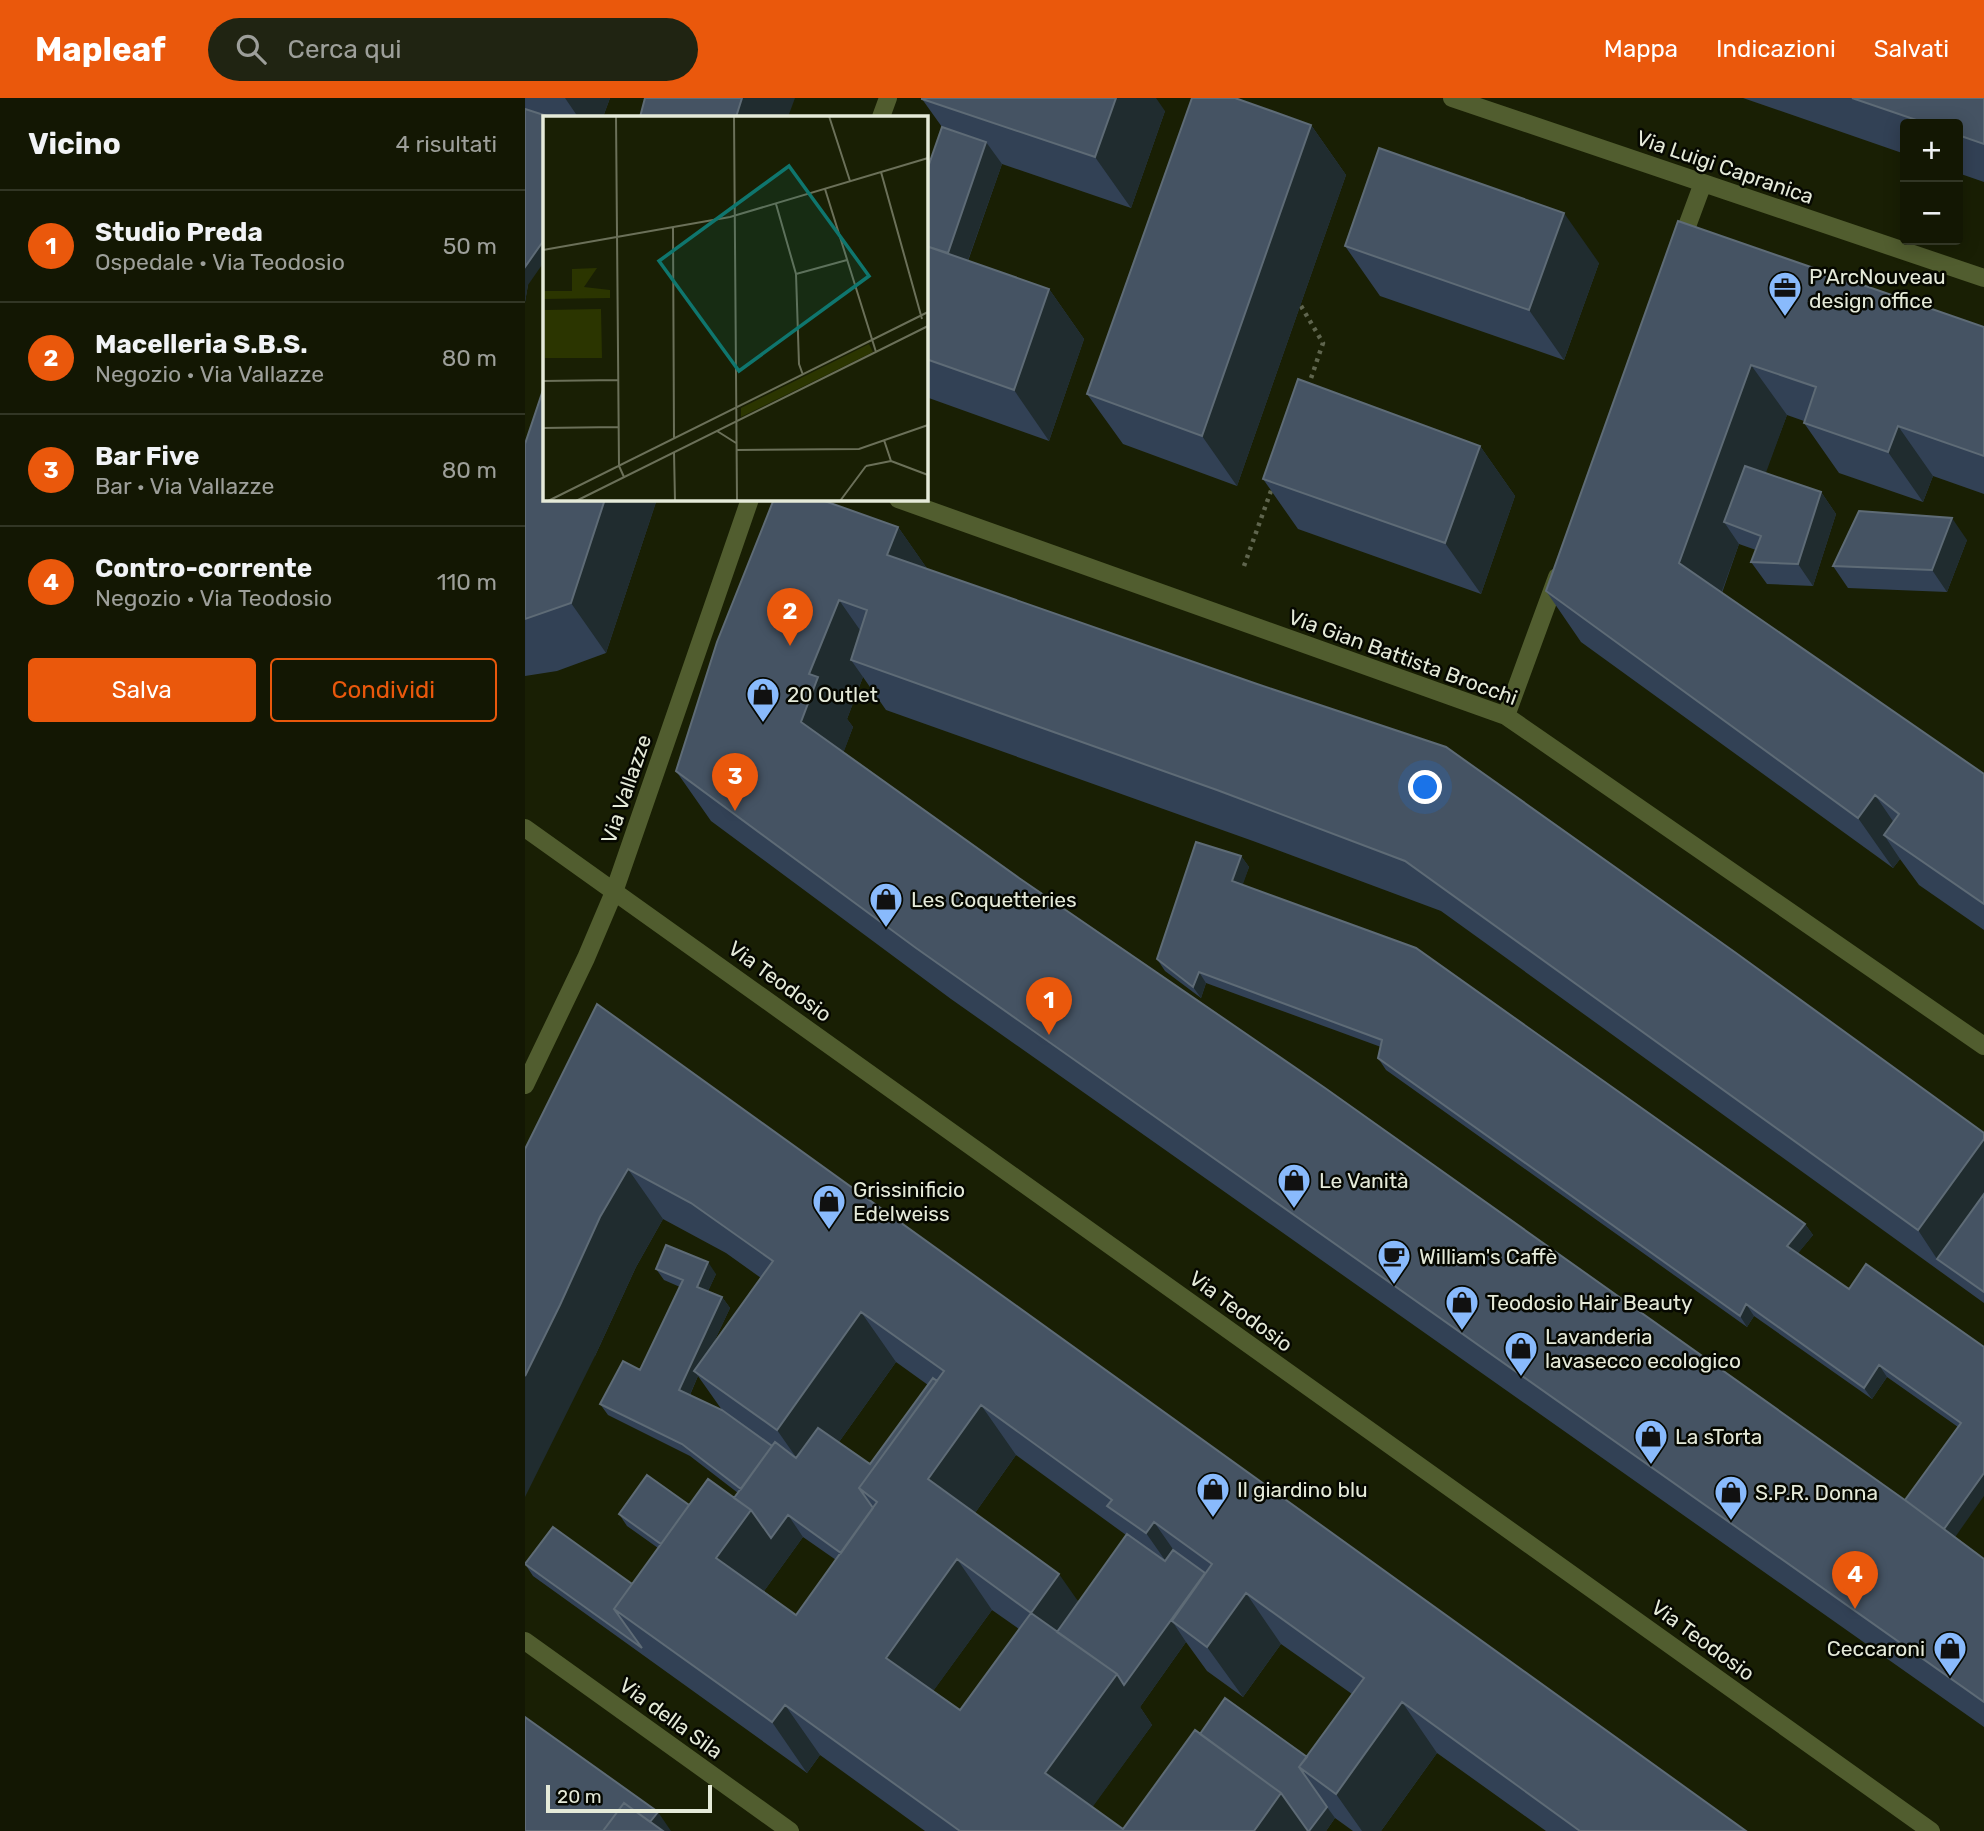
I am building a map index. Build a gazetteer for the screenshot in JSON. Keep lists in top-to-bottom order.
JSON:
{
  "streets": {
    "street": [
      "Via Luigi Capranica",
      "Via Gian Battista Brocchi",
      "Via Vallazze",
      "Via Teodosio",
      "Via della Sila"
    ]
  },
  "crossings": [
    ["Via Vallazze", "Via Teodosio"]
  ],
  "places": {
    "office": ["P'ArcNouveau design office"],
    "shop": [
      "20 Outlet",
      "Les Coquetteries",
      "Le Vanità",
      "Grissinificio Edelweiss",
      "Teodosio Hair Beauty",
      "Lavanderia lavasecco ecologico",
      "La sTorta",
      "Il giardino blu",
      "S.P.R. Donna",
      "Ceccaroni"
    ],
    "cafe": ["William's Caffè"]
  },
  "scale_bar": "20 m",
  "page": {
    "header": "Mapleaf",
    "search": "Cerca qui",
    "nav": ["Mappa", "Indicazioni", "Salvati"],
    "heading": ["Vicino", "4 risultati"],
    "map_buttons": ["+", "−"],
    "list": [
      {
        "mark": "1",
        "name": "Studio Preda",
        "note": "Ospedale · Via Teodosio",
        "value": "50 m"
      },
      {
        "mark": "2",
        "name": "Macelleria S.B.S.",
        "note": "Negozio · Via Vallazze",
        "value": "80 m"
      },
      {
        "mark": "3",
        "name": "Bar Five",
        "note": "Bar · Via Vallazze",
        "value": "80 m"
      },
      {
        "mark": "4",
        "name": "Contro-corrente",
        "note": "Negozio · Via Teodosio",
        "value": "110 m"
      }
    ],
    "pins": [
      "2",
      "3",
      "1",
      "4"
    ],
    "buttons": ["Salva", "Condividi"],
    "scale": "20 m"
  }
}
